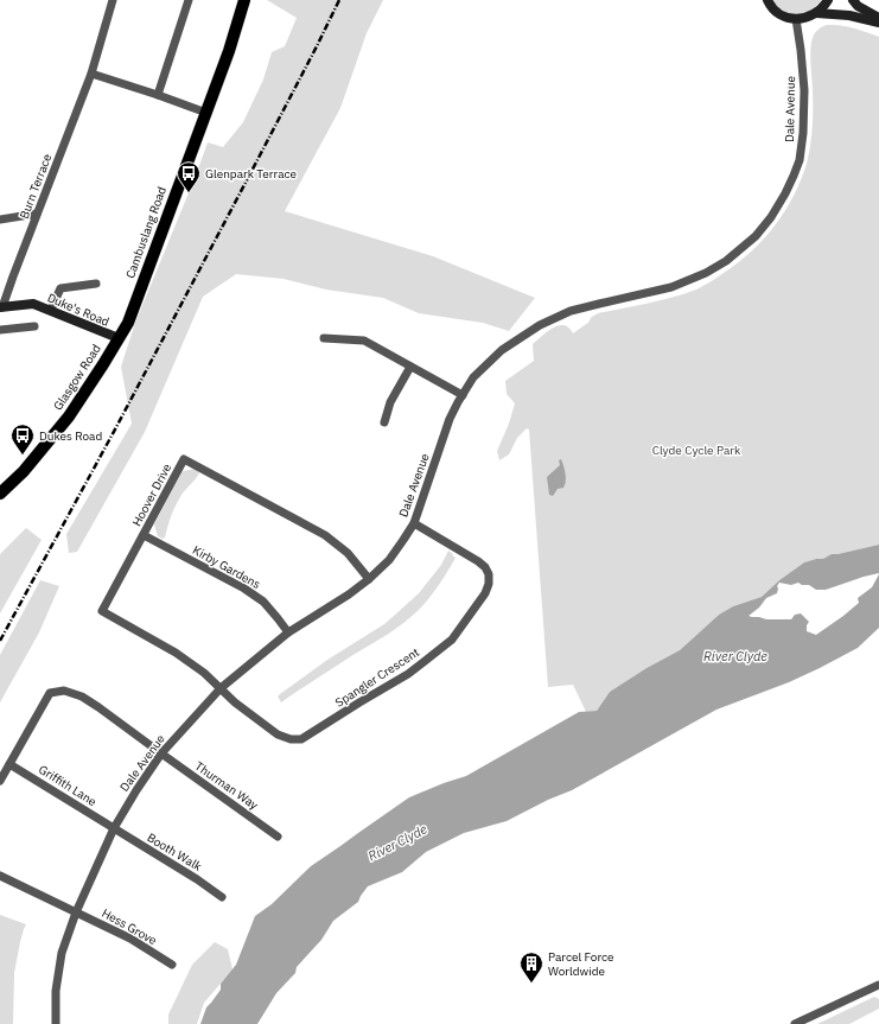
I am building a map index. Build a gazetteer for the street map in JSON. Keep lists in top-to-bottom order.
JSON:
{
  "streets": {
    "main road": ["Cambuslang Road", "Glasgow Road"],
    "street": [
      "Dale Avenue",
      "Burn Terrace",
      "Duke's Road",
      "Hoover Drive",
      "Kirby Gardens",
      "Spangler Crescent",
      "Griffith Lane",
      "Thurman Way",
      "Booth Walk",
      "Hess Grove"
    ]
  },
  "crossings": [
    ["Dale Avenue", "Hoover Drive"],
    ["Dale Avenue", "Kirby Gardens"],
    ["Dale Avenue", "Spangler Crescent"],
    ["Dale Avenue", "Griffith Lane"],
    ["Dale Avenue", "Thurman Way"],
    ["Dale Avenue", "Booth Walk"],
    ["Dale Avenue", "Hess Grove"],
    ["Burn Terrace", "Duke's Road"],
    ["Cambuslang Road", "Duke's Road"],
    ["Cambuslang Road", "Glasgow Road"],
    ["Duke's Road", "Glasgow Road"],
    ["Hoover Drive", "Kirby Gardens"],
    ["Hoover Drive", "Spangler Crescent"],
    ["Griffith Lane", "Thurman Way"],
    ["Griffith Lane", "Booth Walk"]
  ],
  "water": ["River Clyde"],
  "parks": ["Clyde Cycle Park"],
  "places": {
    "bus stop": ["Glenpark Terrace", "Dukes Road"],
    "building": ["Parcel Force Worldwide"]
  }
}
